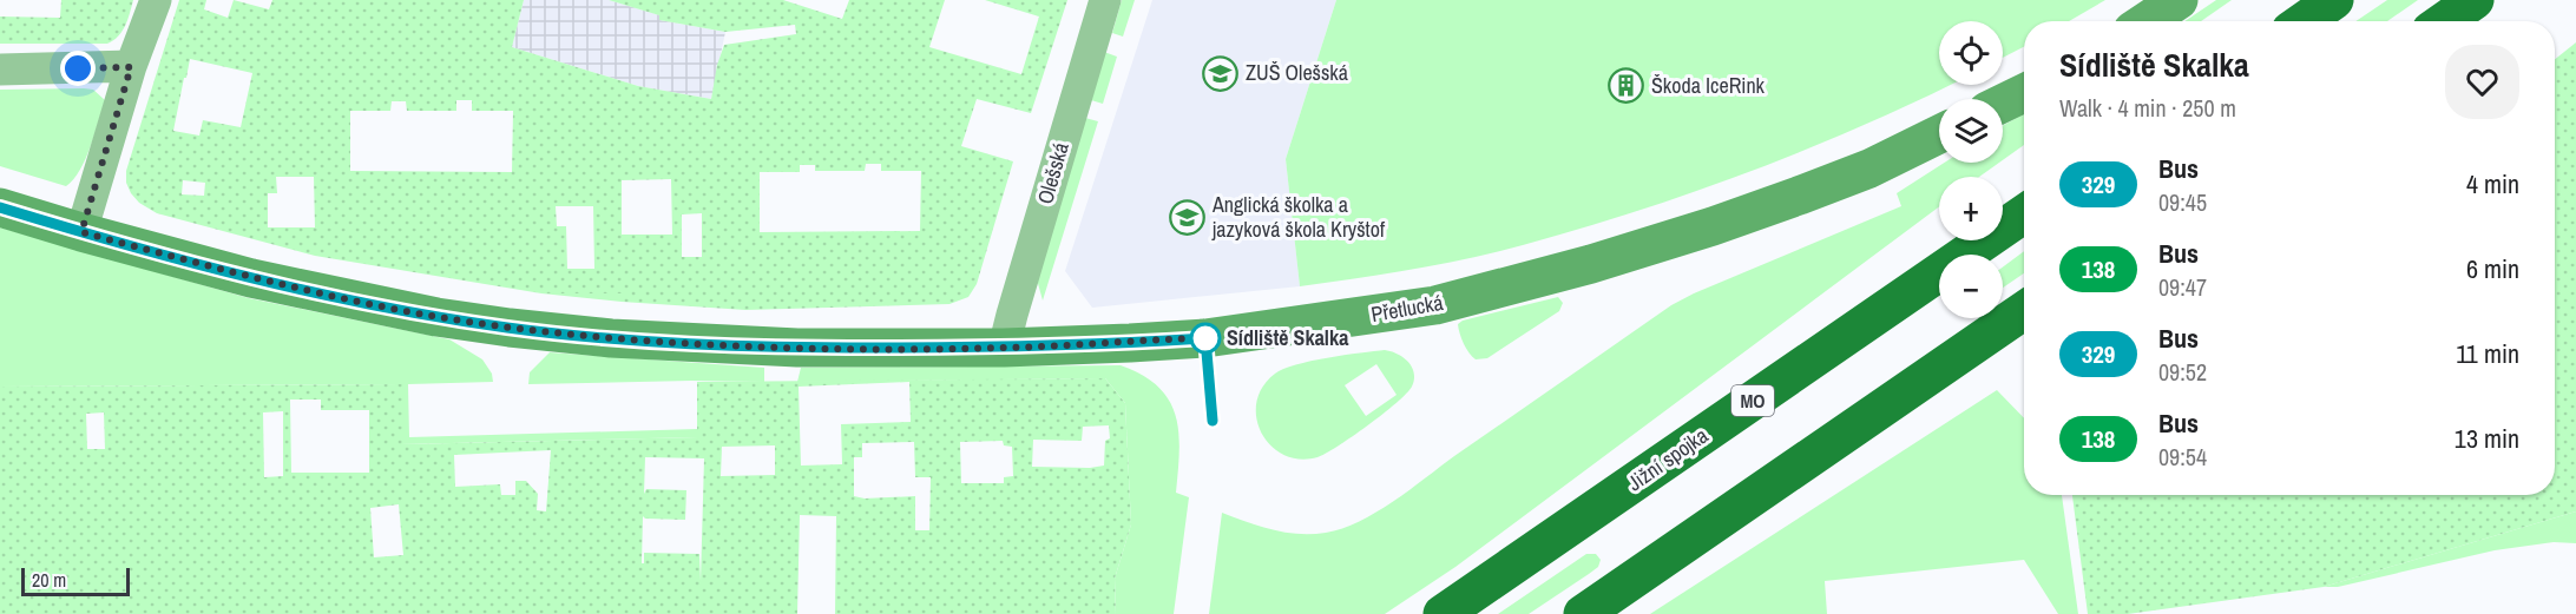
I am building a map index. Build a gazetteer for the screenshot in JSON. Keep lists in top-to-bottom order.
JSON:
{
  "streets": {
    "highway": ["MO", "Jižní spojka"],
    "street": ["Olešská", "Přetlucká"]
  },
  "crossings": [
    ["Olešská", "Přetlucká"]
  ],
  "places": {
    "school or university": ["ZUŠ Olešská", "Anglická školka a jazyková škola Kryštof"],
    "building": ["Škoda IceRink"],
    "other": ["Sídliště Skalka"]
  },
  "lines": ["bus line 329"],
  "scale_bar": "20 m",
  "page": {
    "map_buttons": ["+", "−"],
    "heading": ["Sídliště Skalka", "Walk · 4 min · 250 m"],
    "list": [
      {
        "mark": "329",
        "name": "Bus",
        "note": "09:45",
        "value": "4 min"
      },
      {
        "mark": "138",
        "name": "Bus",
        "note": "09:47",
        "value": "6 min"
      },
      {
        "mark": "329",
        "name": "Bus",
        "note": "09:52",
        "value": "11 min"
      },
      {
        "mark": "138",
        "name": "Bus",
        "note": "09:54",
        "value": "13 min"
      }
    ],
    "scale": "20 m"
  }
}
